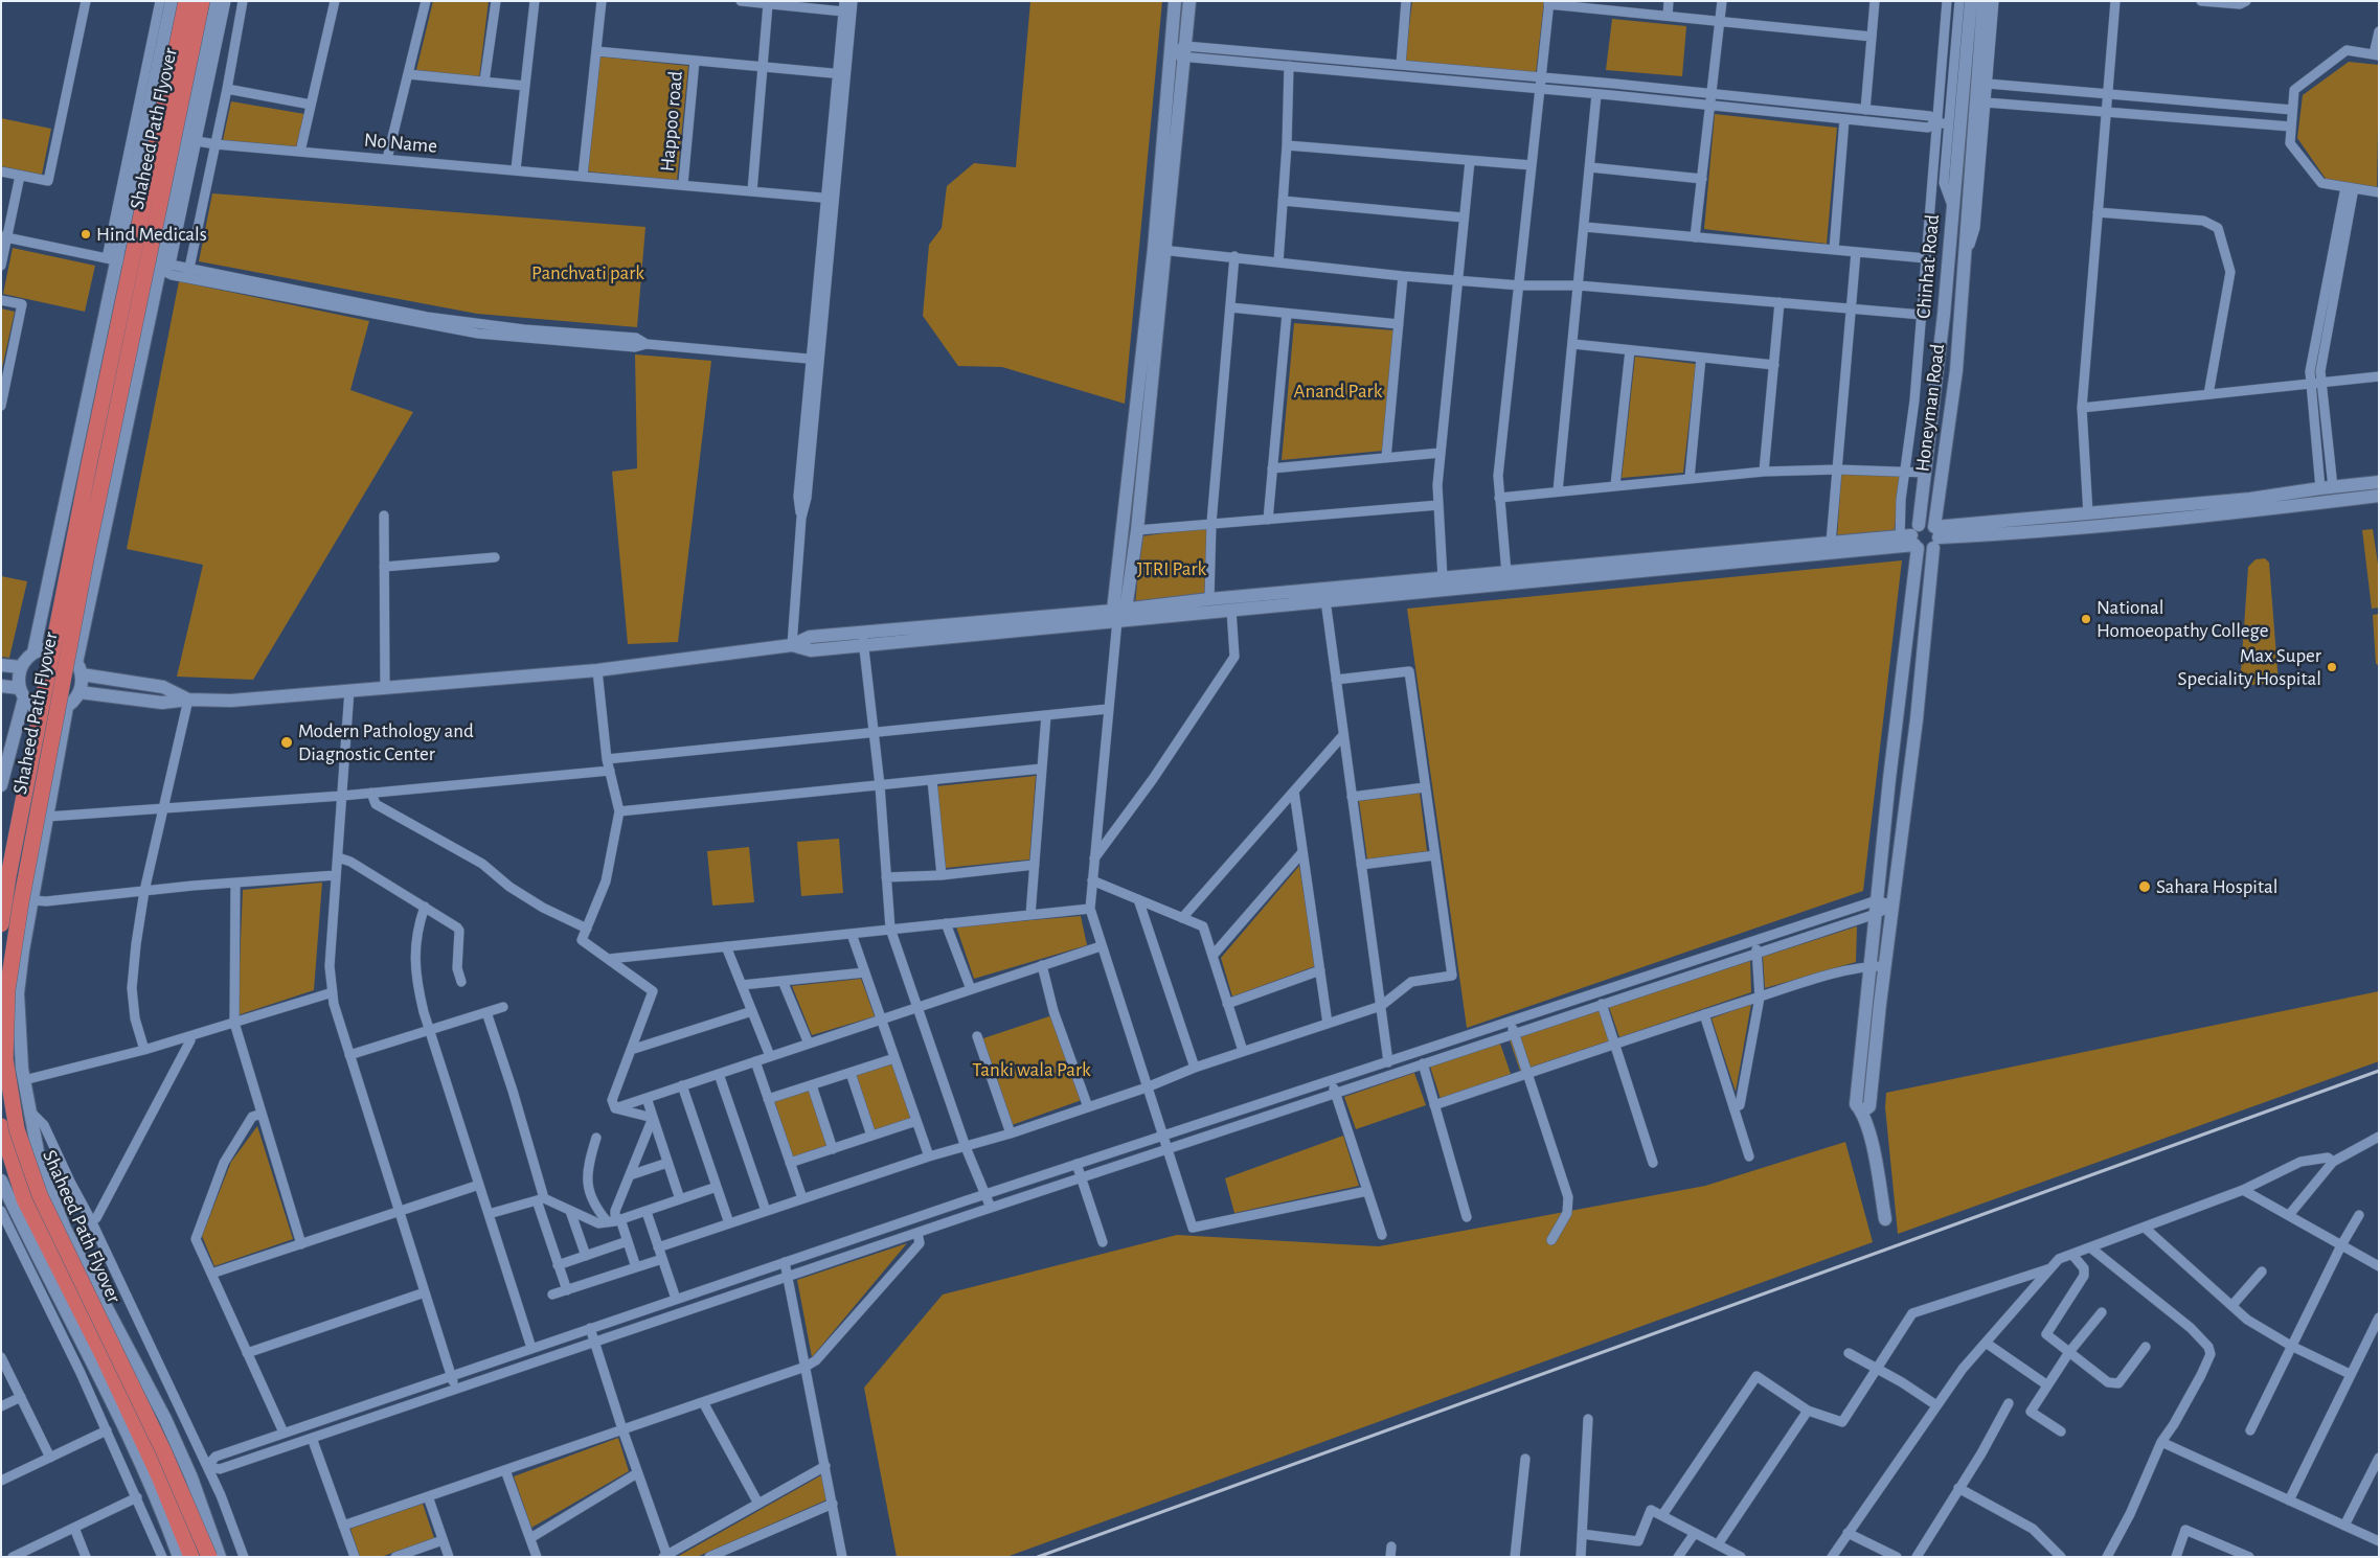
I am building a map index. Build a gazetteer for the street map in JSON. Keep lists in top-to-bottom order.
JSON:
{
  "streets": {
    "highway": ["Shaheed Path Flyover"],
    "street": [
      "Happoo road",
      "No Name",
      "Chinhat Road",
      "Honeyman Road"
    ]
  },
  "crossings": [
    ["Happoo road", "No Name"],
    ["Chinhat Road", "Honeyman Road"]
  ],
  "parks": [
    "Panchvati park",
    "Anand Park",
    "JTRI Park",
    "Tanki wala Park"
  ],
  "places": [
    "Hind Medicals",
    "National Homoeopathy College",
    "Max Super Speciality Hospital",
    "Modern Pathology and Diagnostic Center",
    "Sahara Hospital"
  ]
}
